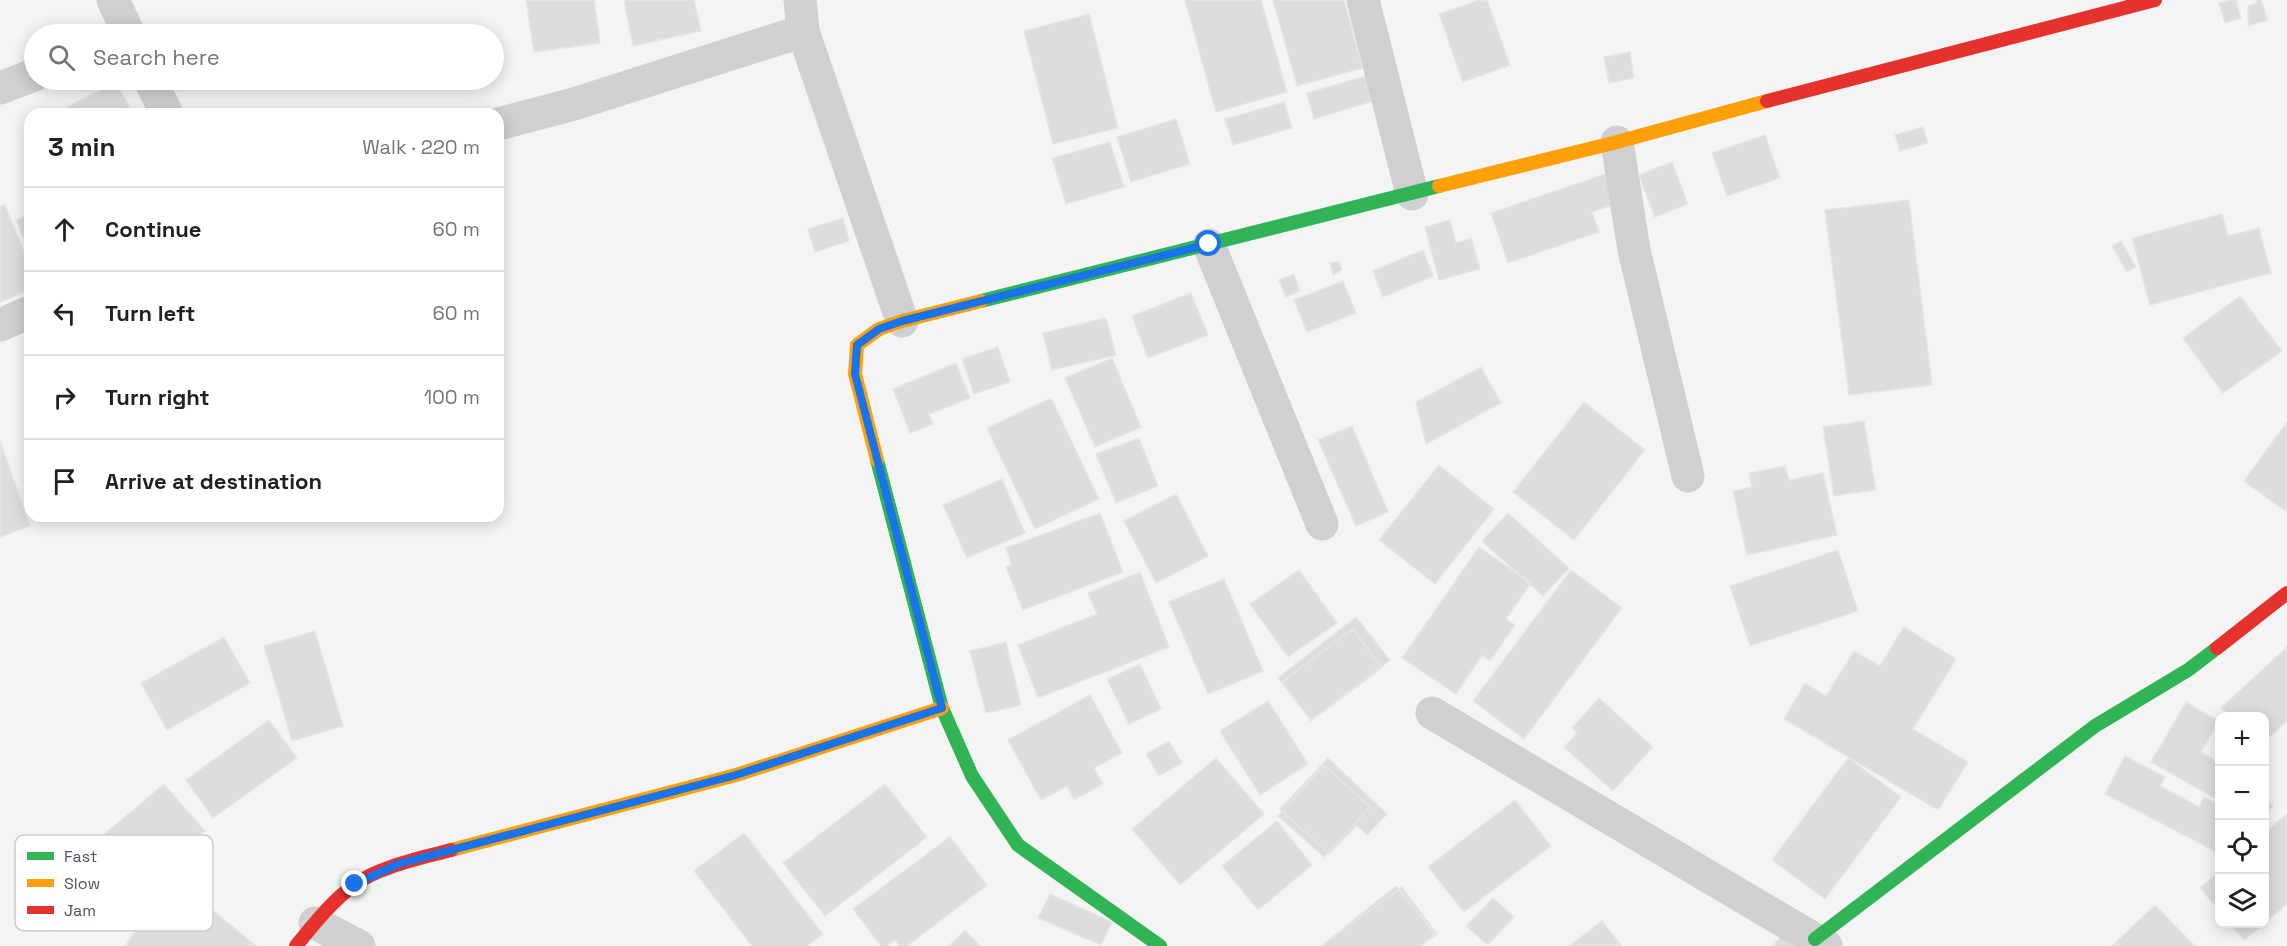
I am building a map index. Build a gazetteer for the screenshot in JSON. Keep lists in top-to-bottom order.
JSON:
{
  "legend": ["Fast", "Slow", "Jam"],
  "page": {
    "search": "Search here",
    "heading": ["3 min", "Walk · 220 m"],
    "list": [
      ["Continue", "60 m"],
      ["Turn left", "60 m"],
      ["Turn right", "100 m"],
      "Arrive at destination"
    ],
    "map_buttons": ["+", "−"]
  }
}
